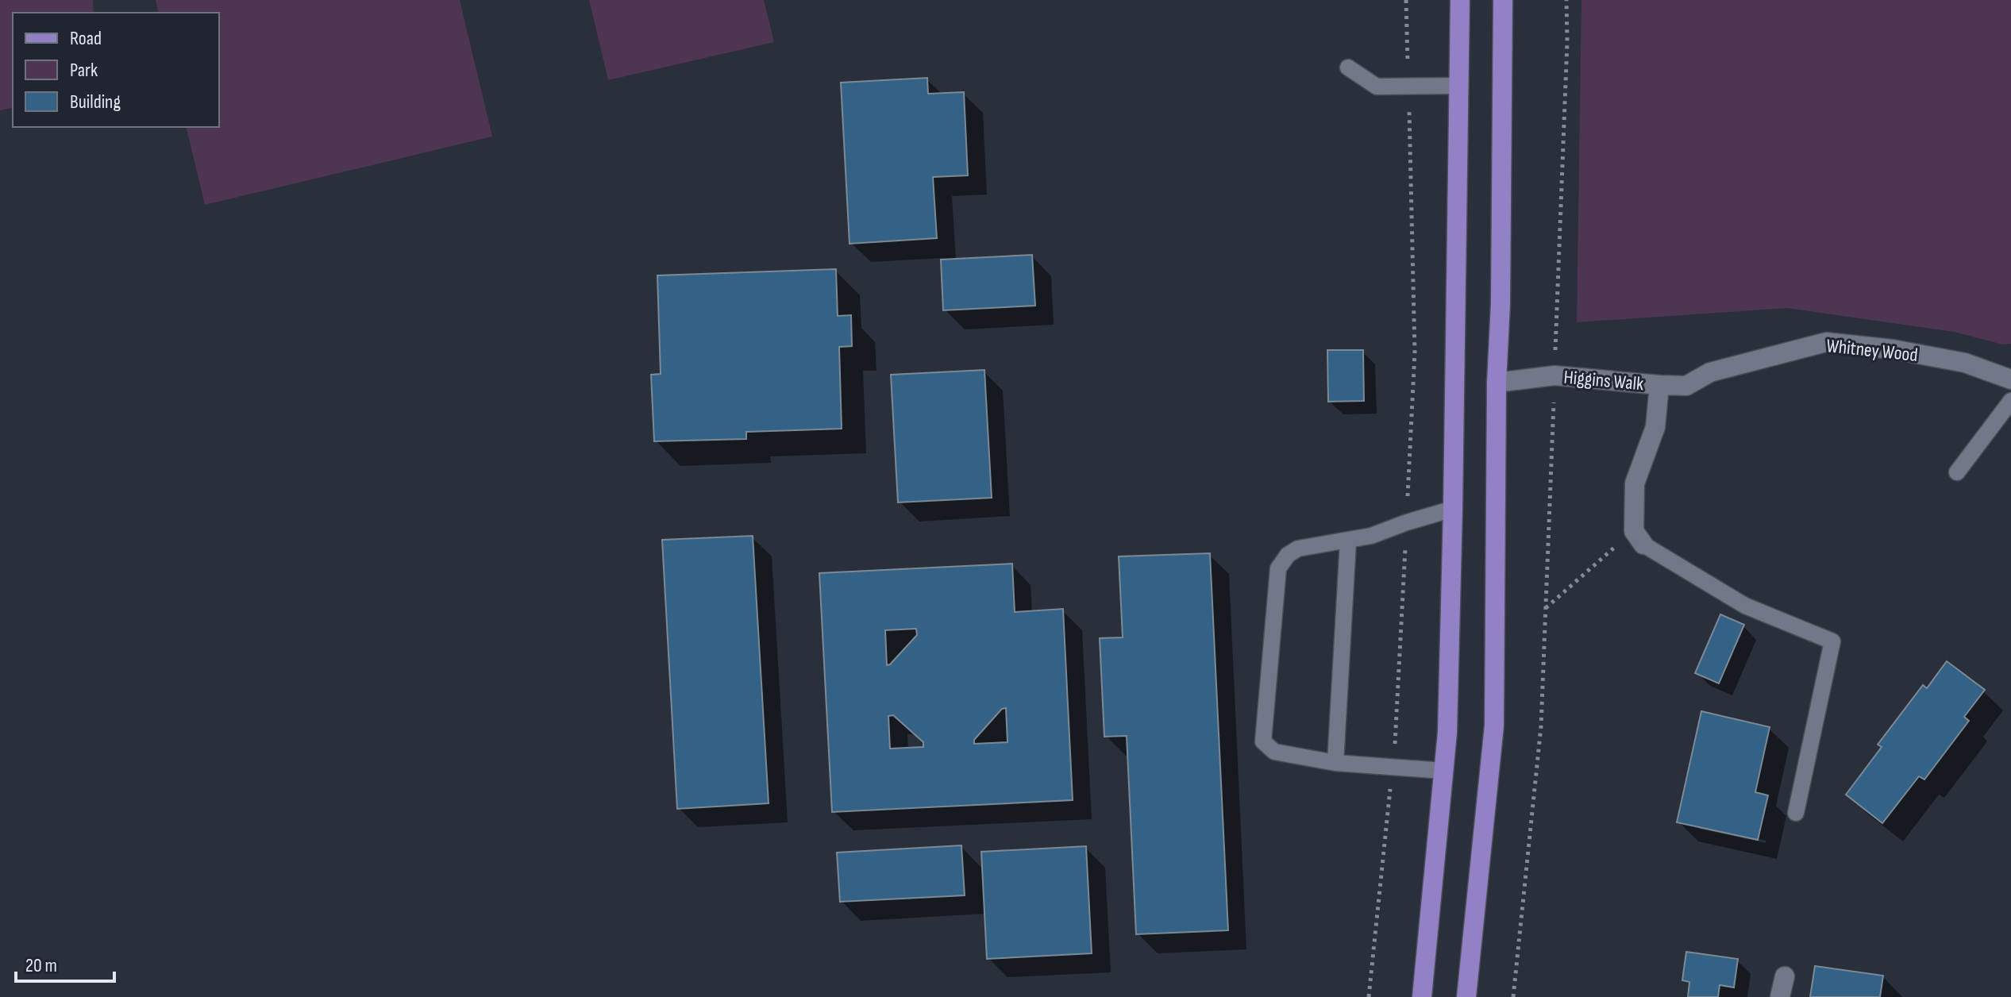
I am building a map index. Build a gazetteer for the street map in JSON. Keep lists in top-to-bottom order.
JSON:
{
  "streets": {
    "street": ["Whitney Wood", "Higgins Walk"]
  },
  "crossings": [
    ["Whitney Wood", "Higgins Walk"]
  ],
  "legend": ["Road", "Park", "Building"],
  "scale_bar": "20 m"
}
